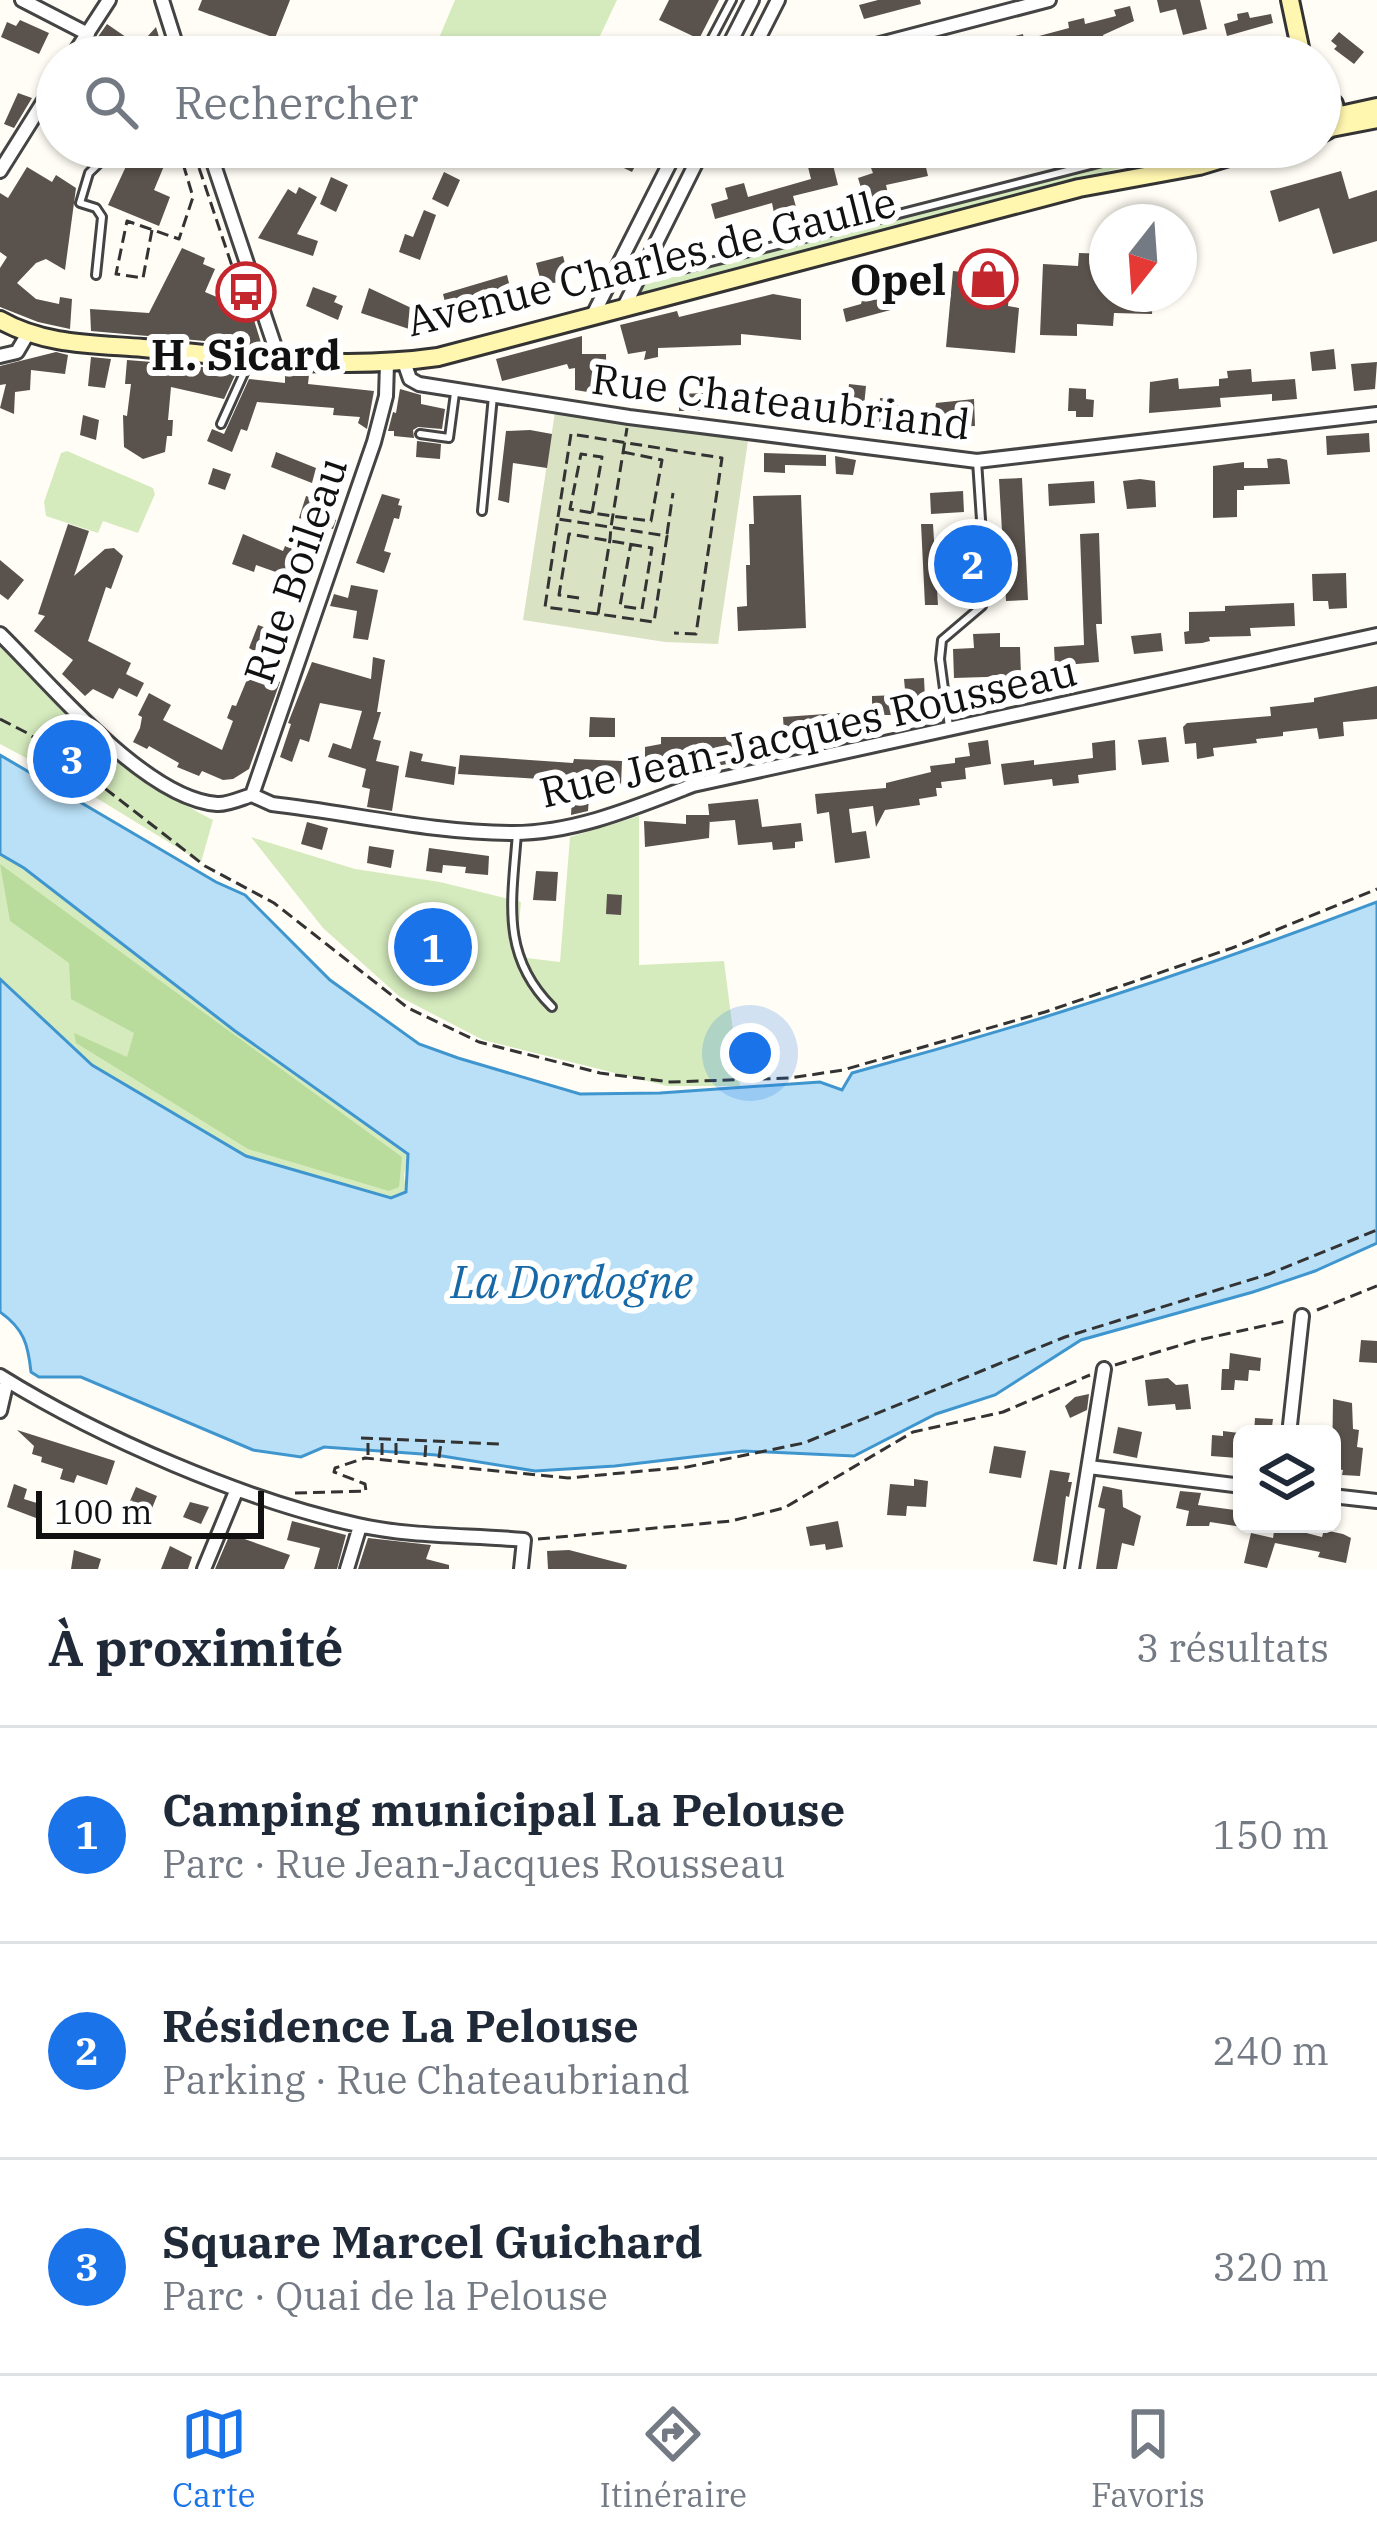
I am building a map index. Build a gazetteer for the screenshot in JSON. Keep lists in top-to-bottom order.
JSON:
{
  "streets": {
    "main road": ["Avenue Charles de Gaulle"],
    "street": ["Rue Chateaubriand", "Rue Boileau", "Rue Jean-Jacques Rousseau"]
  },
  "crossings": [
    ["Avenue Charles de Gaulle", "Rue Chateaubriand"],
    ["Avenue Charles de Gaulle", "Rue Boileau"],
    ["Rue Chateaubriand", "Rue Boileau"],
    ["Rue Boileau", "Rue Jean-Jacques Rousseau"]
  ],
  "water": ["La Dordogne"],
  "places": {
    "shop": ["Opel"],
    "bus stop": ["H. Sicard"]
  },
  "scale_bar": "100 m",
  "north": "bottom",
  "page": {
    "search": "Rechercher",
    "pins": ["2", "3", "1"],
    "scale": "100 m",
    "heading": ["À proximité", "3 résultats"],
    "list": [
      {
        "mark": "1",
        "name": "Camping municipal La Pelouse",
        "note": "Parc · Rue Jean-Jacques Rousseau",
        "value": "150 m"
      },
      {
        "mark": "2",
        "name": "Résidence La Pelouse",
        "note": "Parking · Rue Chateaubriand",
        "value": "240 m"
      },
      {
        "mark": "3",
        "name": "Square Marcel Guichard",
        "note": "Parc · Quai de la Pelouse",
        "value": "320 m"
      }
    ],
    "nav": ["Carte", "Itinéraire", "Favoris"]
  }
}
